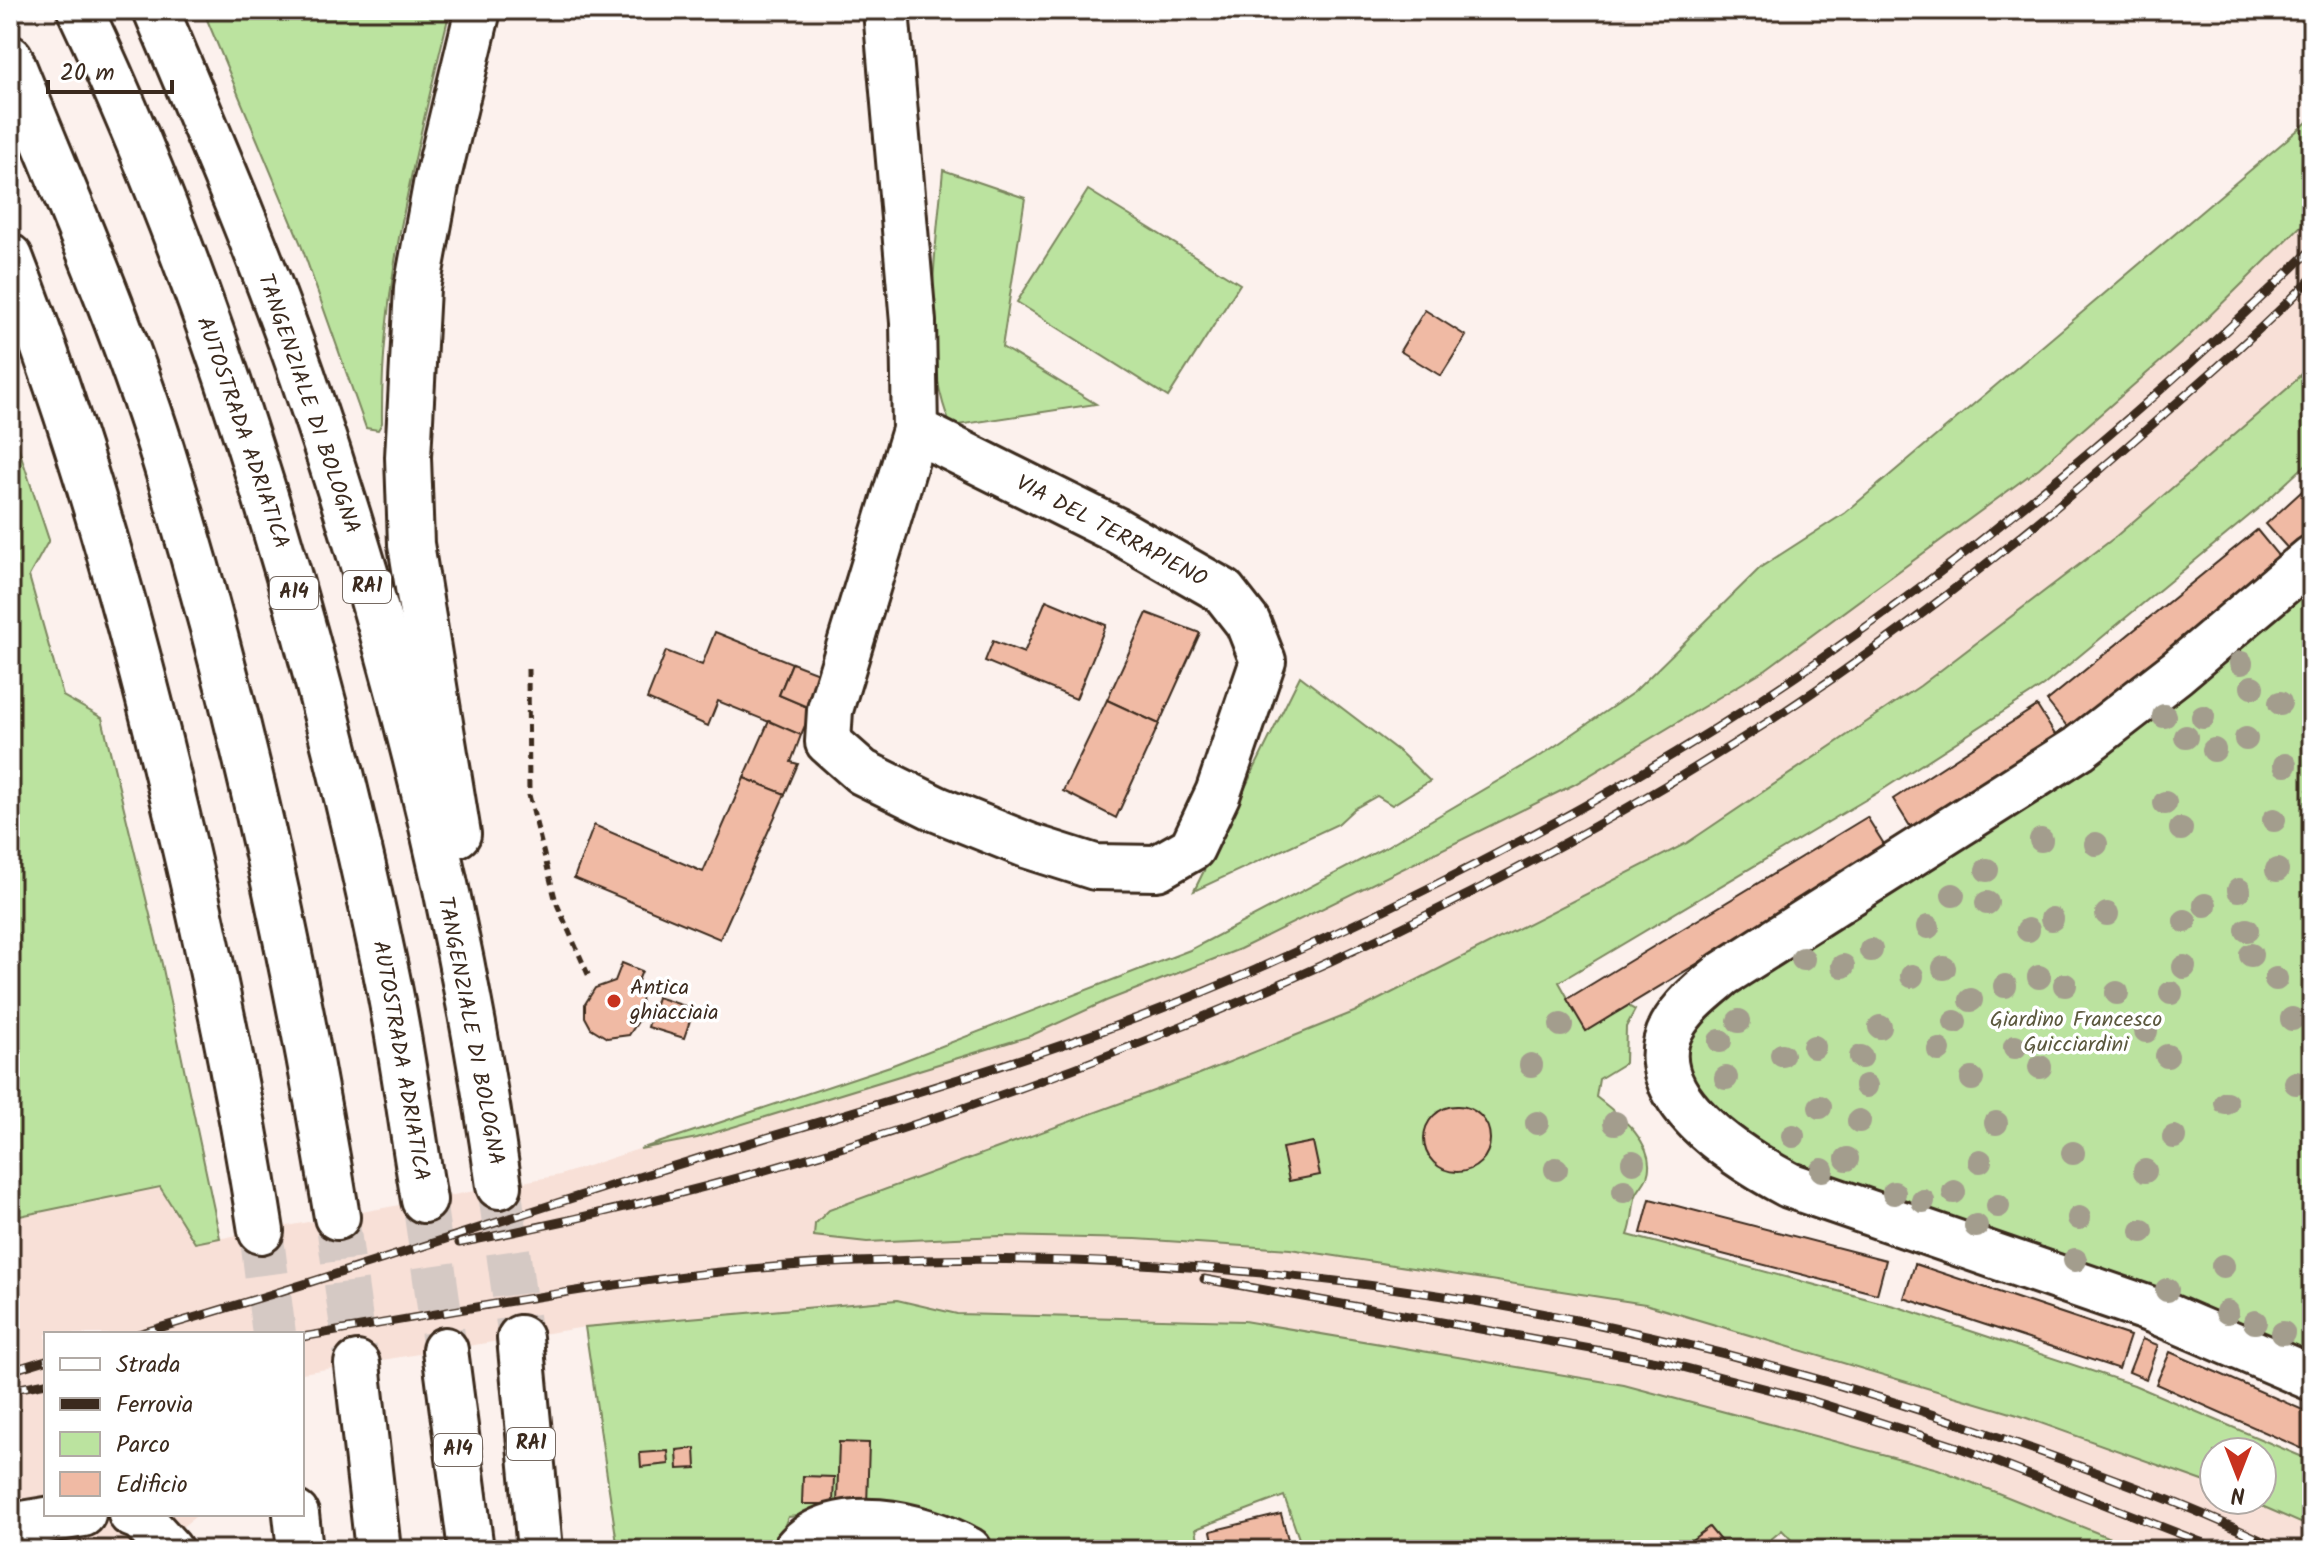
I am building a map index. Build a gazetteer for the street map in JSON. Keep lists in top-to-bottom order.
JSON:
{
  "streets": {
    "main road": [
      "TANGENZIALE DI BOLOGNA",
      "AUTOSTRADA ADRIATICA",
      "VIA DEL TERRAPIENO",
      "RA1",
      "A14"
    ]
  },
  "parks": ["Giardino Francesco Guicciardini"],
  "places": ["Antica ghiacciaia"],
  "legend": [
    "Strada",
    "Ferrovia",
    "Parco",
    "Edificio"
  ],
  "scale_bar": "20 m",
  "north": "bottom"
}
